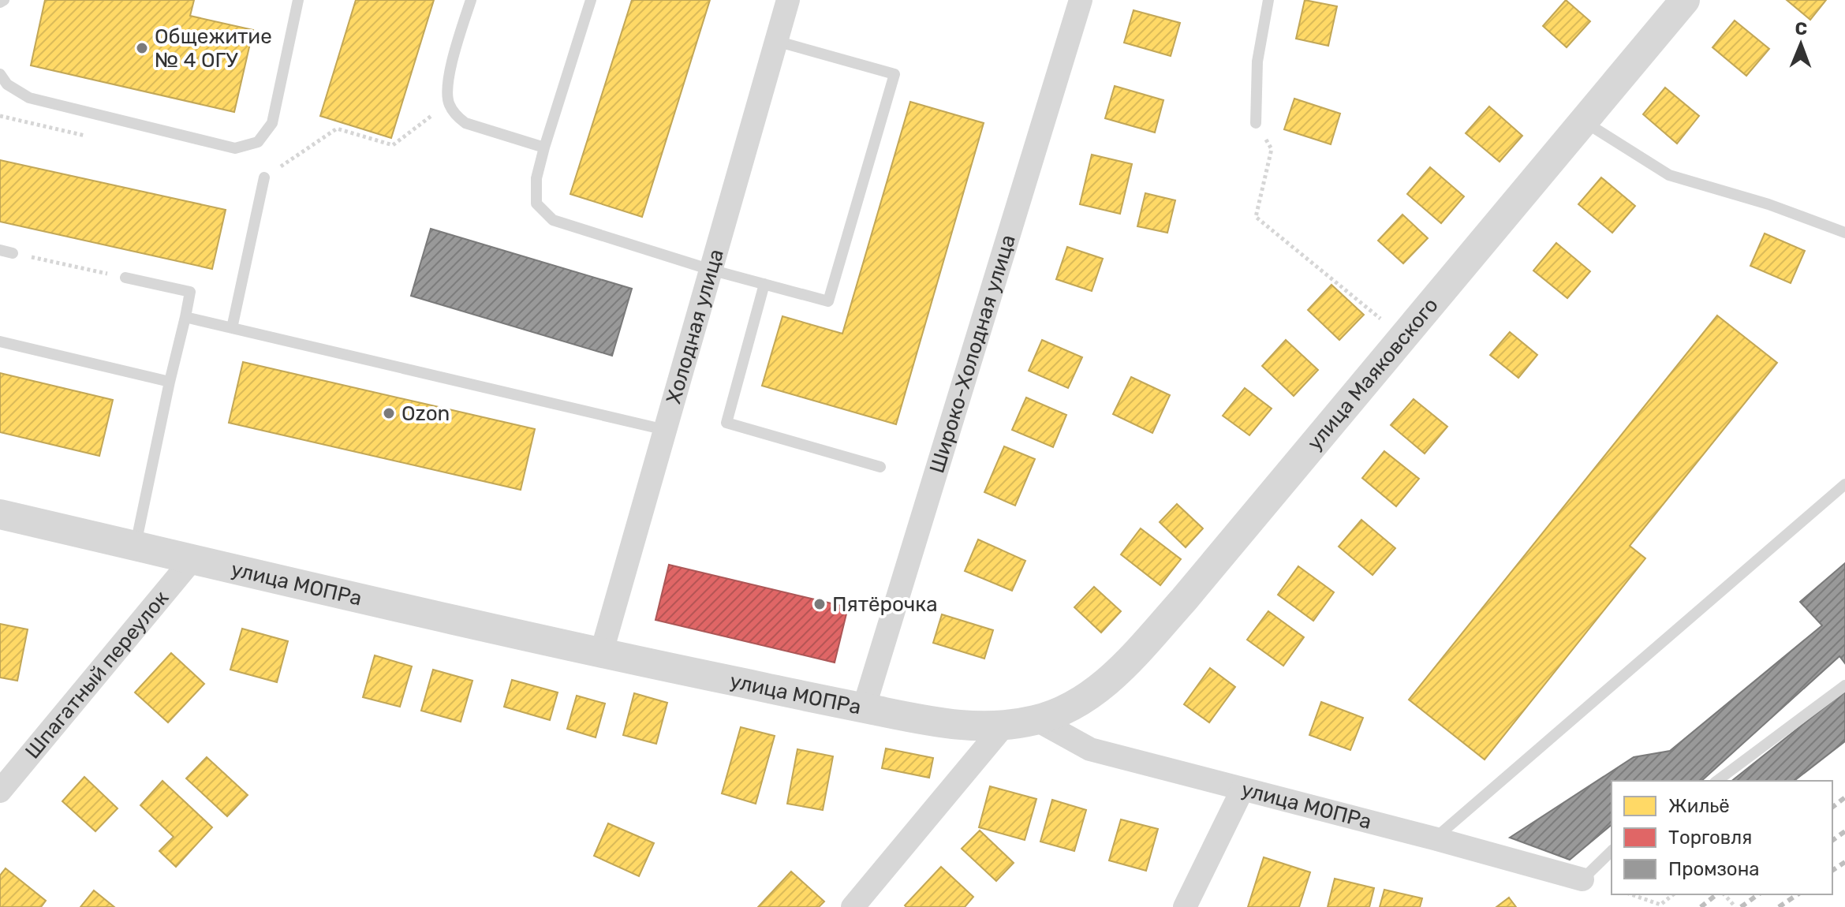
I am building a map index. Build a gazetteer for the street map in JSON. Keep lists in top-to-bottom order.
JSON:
{
  "streets": {
    "street": [
      "Холодная улица",
      "Широко-Холодная улица",
      "улица Маяковского",
      "улица МОПРа",
      "Шпагатный переулок"
    ]
  },
  "crossings": [
    ["Холодная улица", "улица МОПРа"],
    ["Широко-Холодная улица", "улица МОПРа"],
    ["улица Маяковского", "улица МОПРа"],
    ["улица МОПРа", "Шпагатный переулок"]
  ],
  "places": ["Общежитие № 4 ОГУ", "Ozon", "Пятёрочка"],
  "legend": ["Жильё", "Торговля", "Промзона"],
  "north": "top"
}
